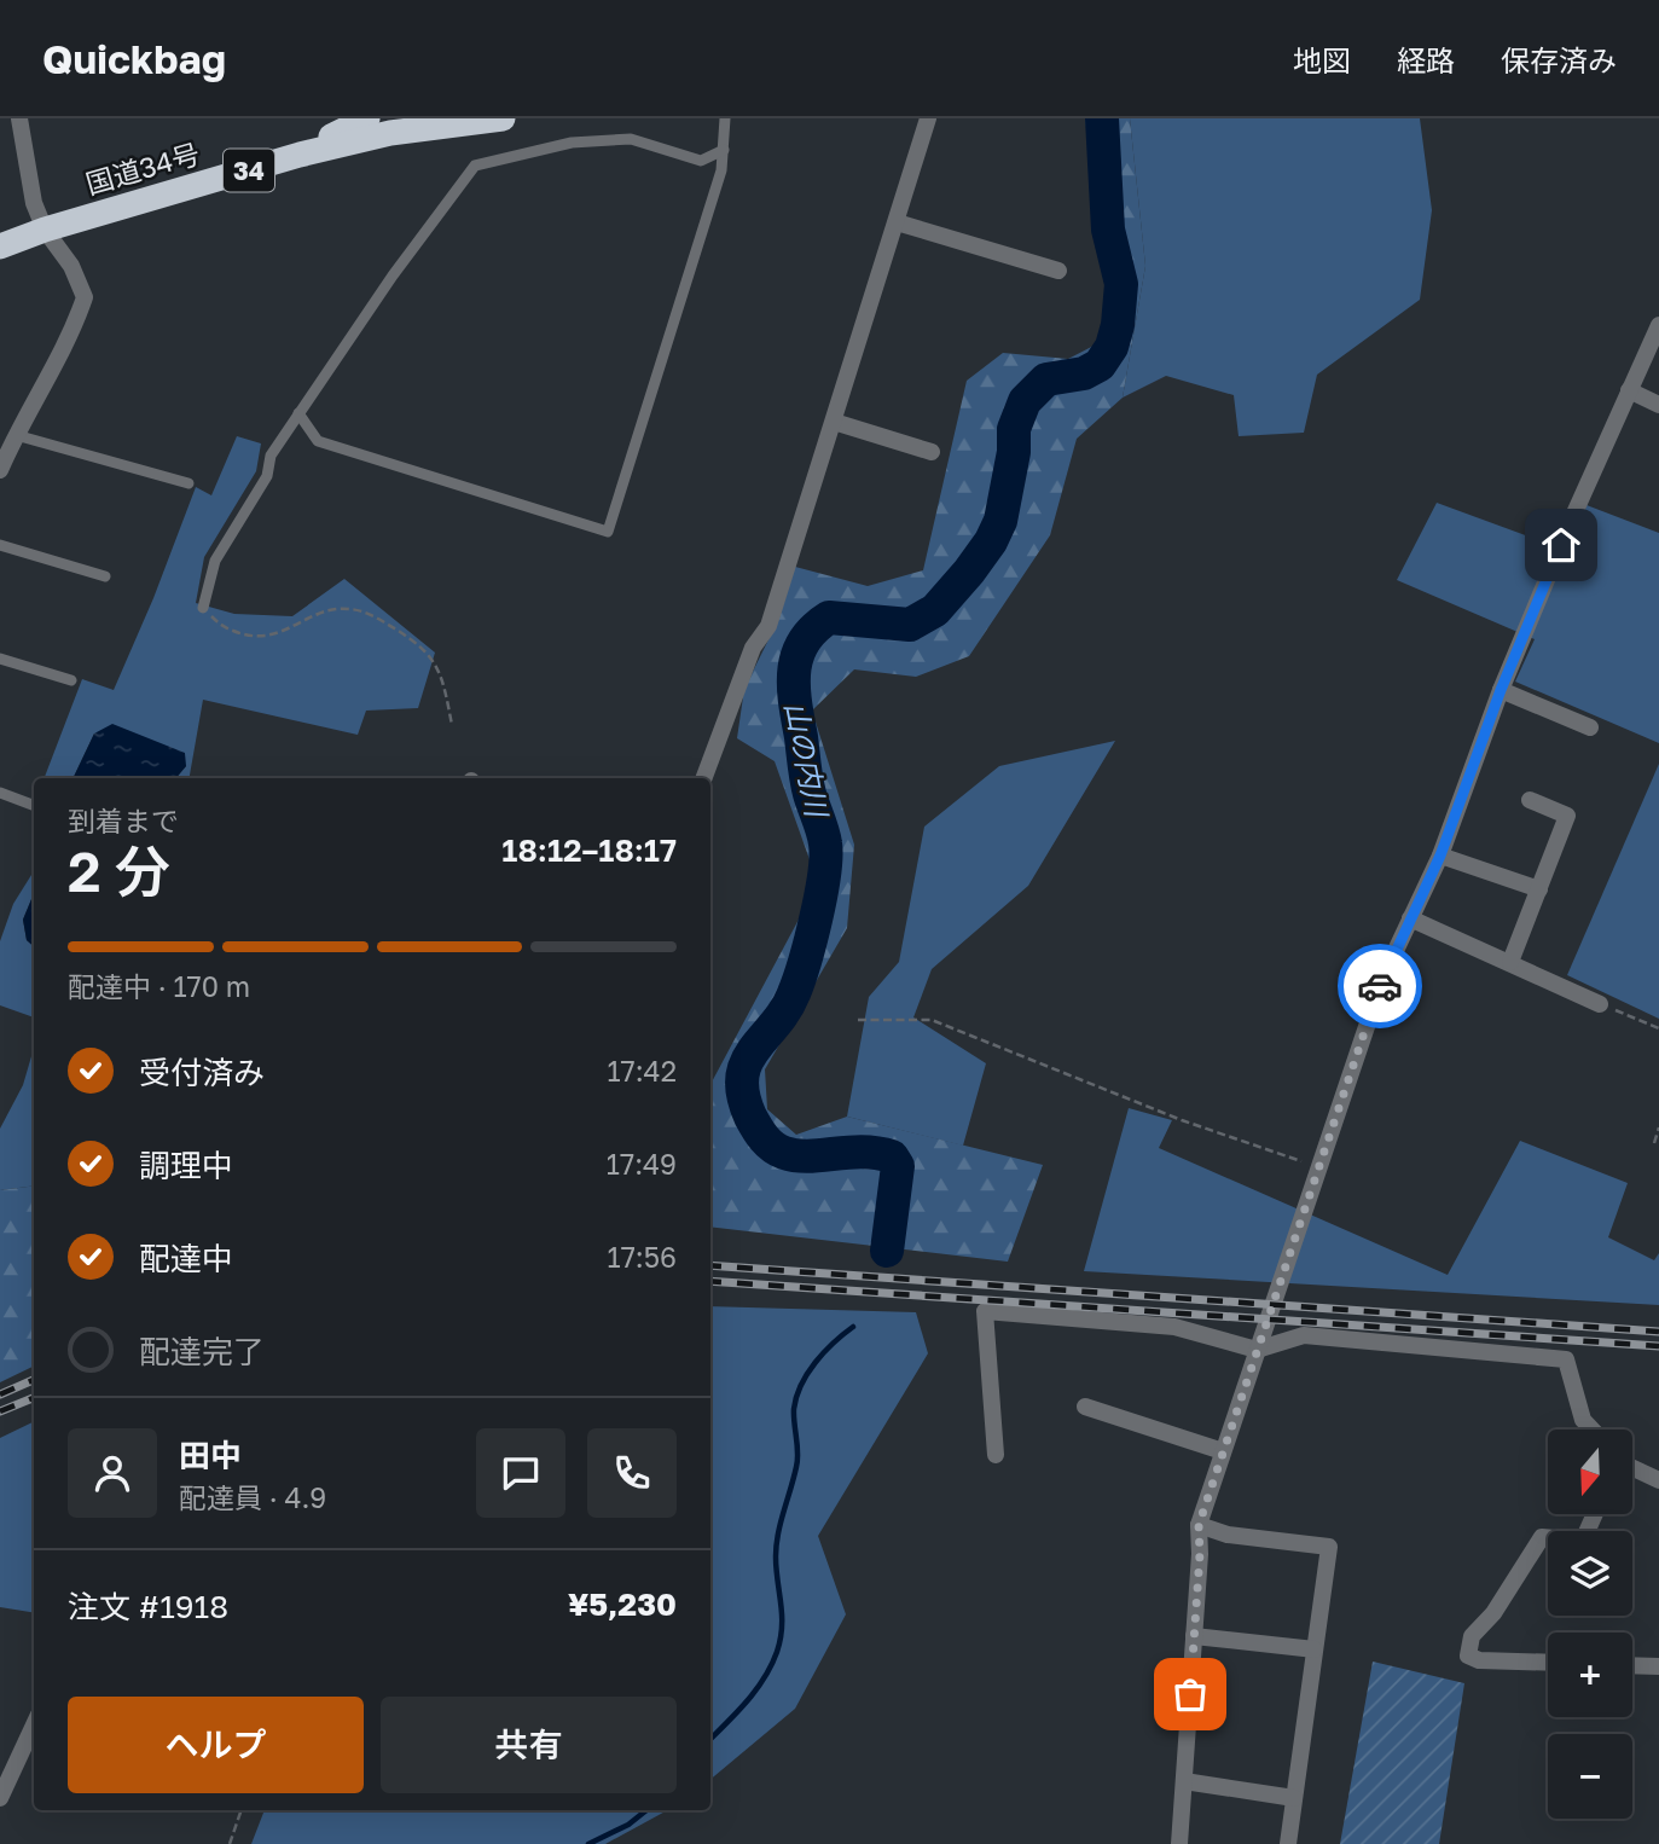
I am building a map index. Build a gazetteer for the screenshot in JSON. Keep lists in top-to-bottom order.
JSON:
{
  "streets": {
    "highway": ["国道34号", "34"]
  },
  "water": ["山の内川"],
  "north": "bottom",
  "page": {
    "header": "Quickbag",
    "nav": ["地図", "経路", "保存済み"],
    "heading": ["2 分", "到着まで", "18:12–18:17"],
    "panel": [
      "田中",
      "配達員 · 4.9",
      "注文 #1918",
      "¥5,230"
    ],
    "bar": "配達中 · 170 m",
    "list": [
      ["受付済み", "17:42"],
      ["調理中", "17:49"],
      ["配達中", "17:56"],
      "配達完了"
    ],
    "map_buttons": ["+", "−"],
    "buttons": ["ヘルプ", "共有"]
  }
}
